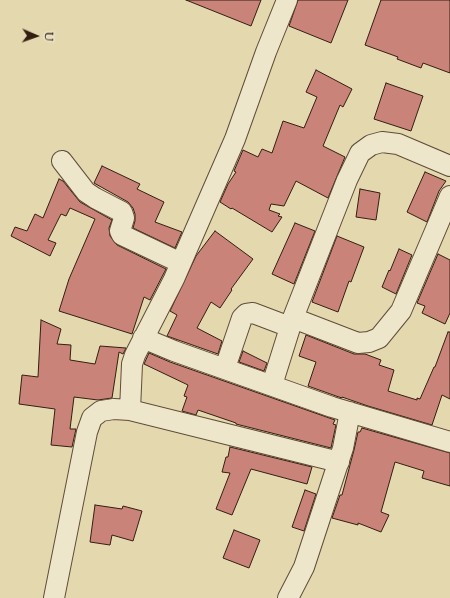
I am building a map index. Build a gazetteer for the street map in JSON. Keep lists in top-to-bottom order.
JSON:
{
  "north": "right"
}
